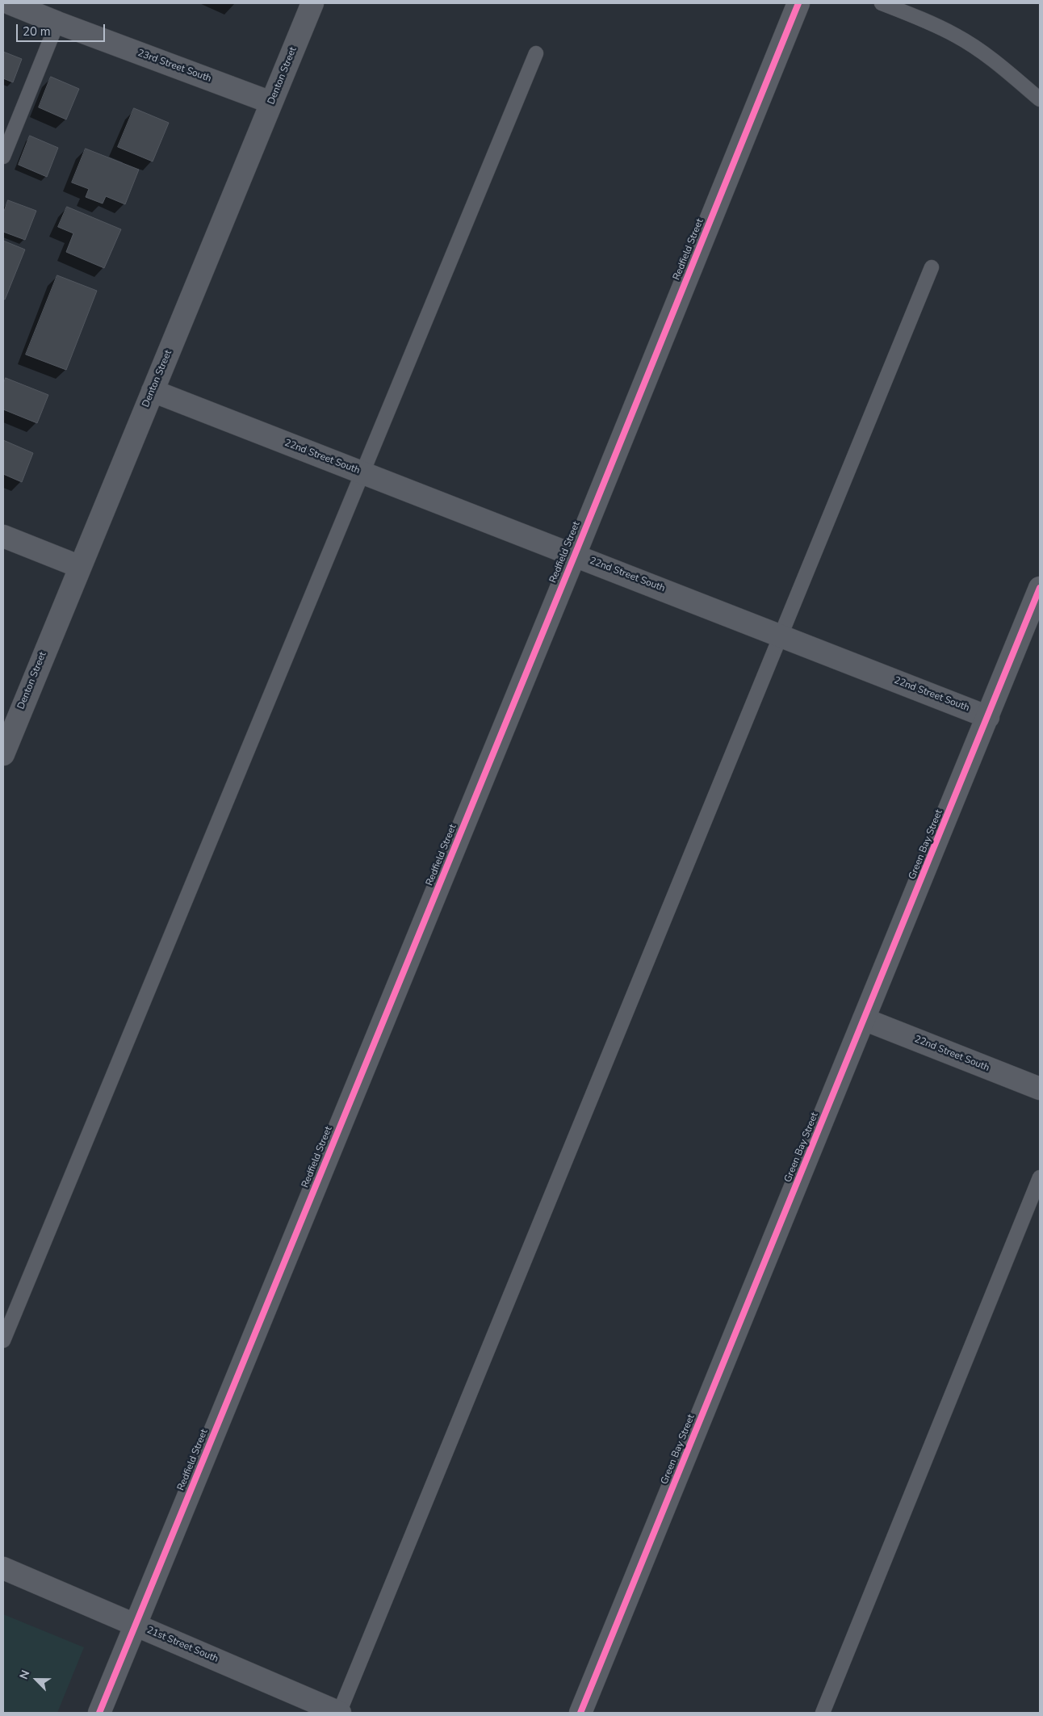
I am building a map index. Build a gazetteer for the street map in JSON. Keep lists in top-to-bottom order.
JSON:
{
  "streets": {
    "street": [
      "23rd Street South",
      "Denton Street",
      "Redfield Street",
      "22nd Street South",
      "Green Bay Street",
      "21st Street South"
    ]
  },
  "crossings": [
    ["23rd Street South", "Denton Street"],
    ["Denton Street", "22nd Street South"],
    ["Redfield Street", "22nd Street South"],
    ["Redfield Street", "21st Street South"],
    ["22nd Street South", "Green Bay Street"]
  ],
  "scale_bar": "20 m",
  "north": "top left"
}
